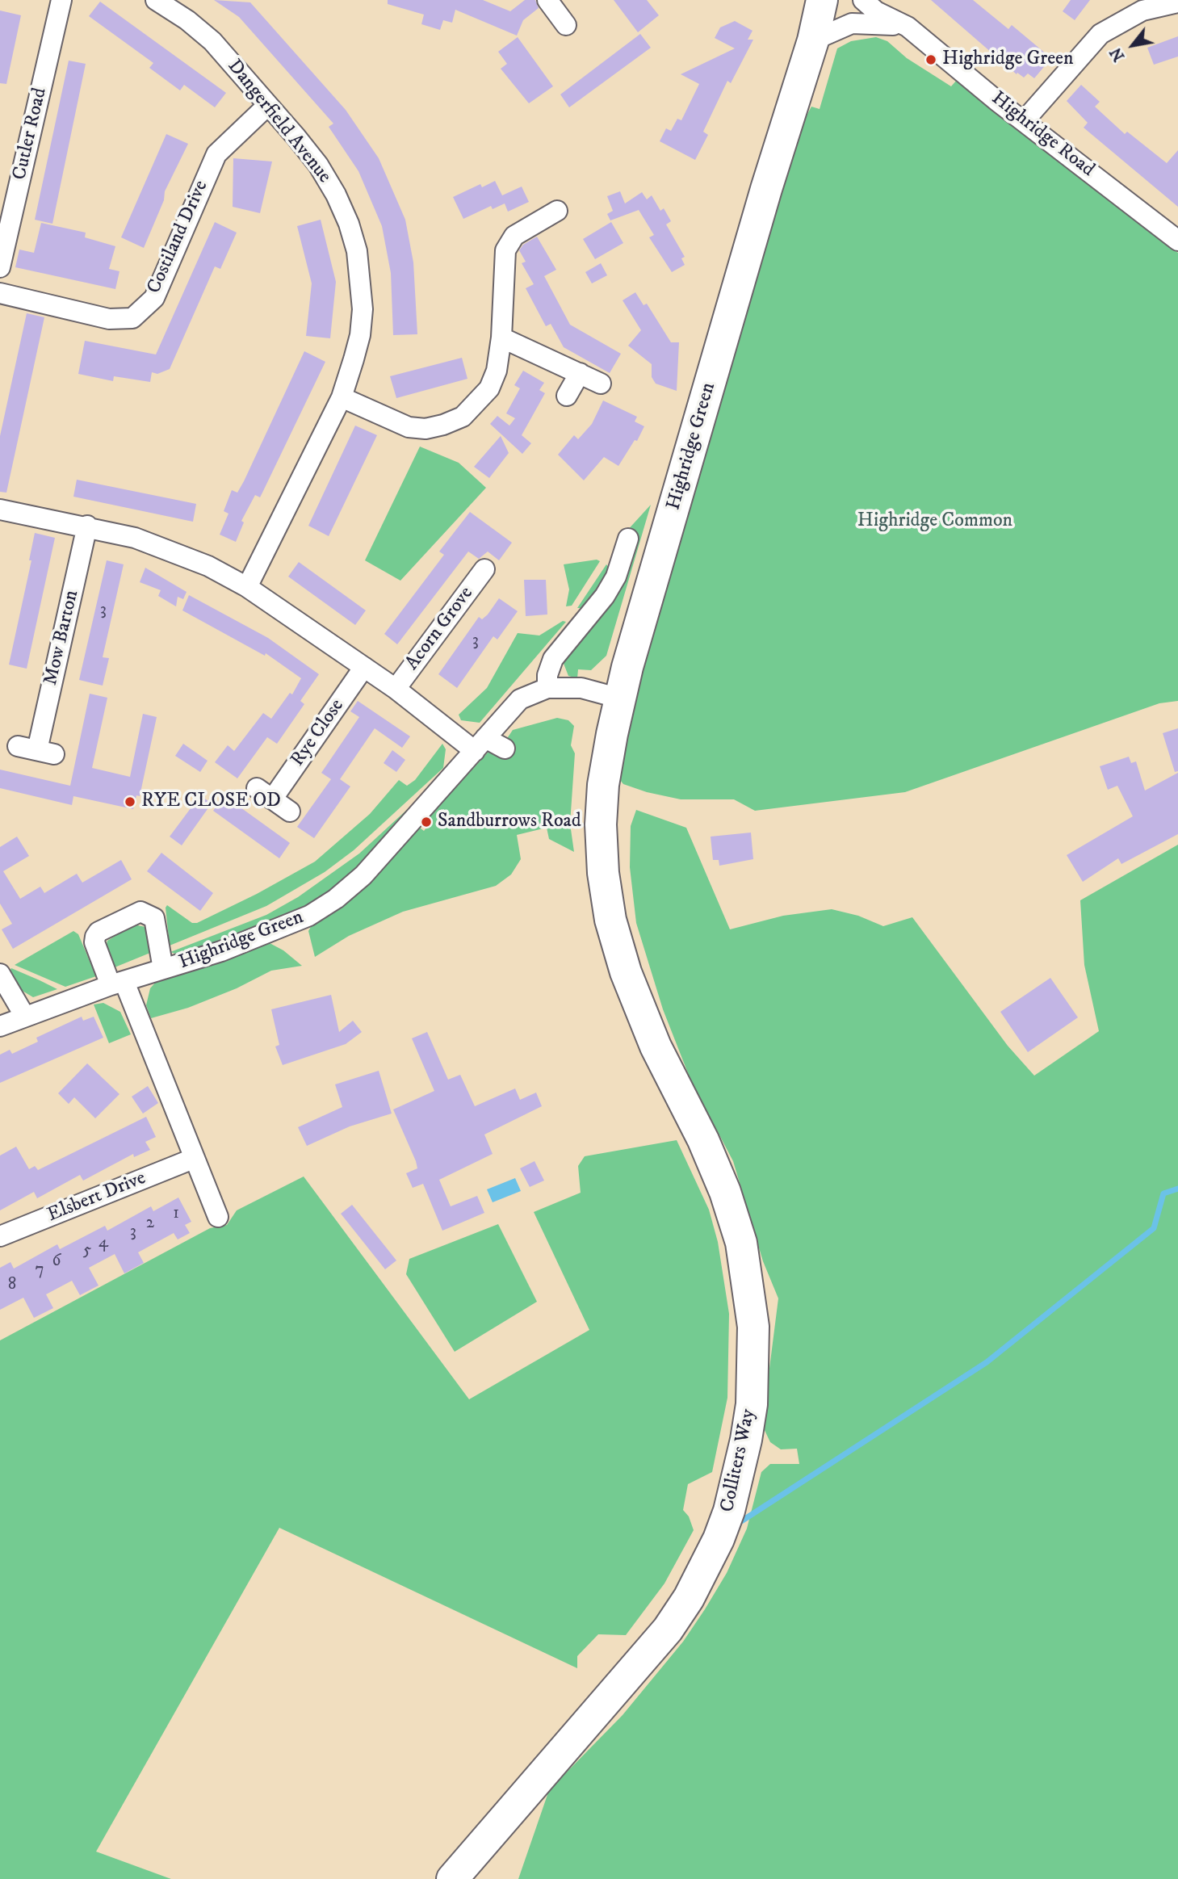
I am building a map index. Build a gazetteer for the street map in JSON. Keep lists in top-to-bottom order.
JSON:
{
  "streets": {
    "highway": ["Highridge Green", "Colliters Way"],
    "street": [
      "Dangerfield Avenue",
      "Cutler Road",
      "Highridge Road",
      "Costiland Drive",
      "Acorn Grove",
      "Mow Barton",
      "Rye Close",
      "Elsbert Drive"
    ]
  },
  "crossings": [
    ["Dangerfield Avenue", "Costiland Drive"],
    ["Highridge Green", "Colliters Way"]
  ],
  "parks": ["Highridge Common"],
  "places": ["Highridge Green", "RYE CLOSE OD", "Sandburrows Road"],
  "house_numbers": [
    "3",
    "3",
    "1",
    "2",
    "3",
    "4",
    "5",
    "6",
    "7",
    "8"
  ],
  "north": "bottom left"
}
